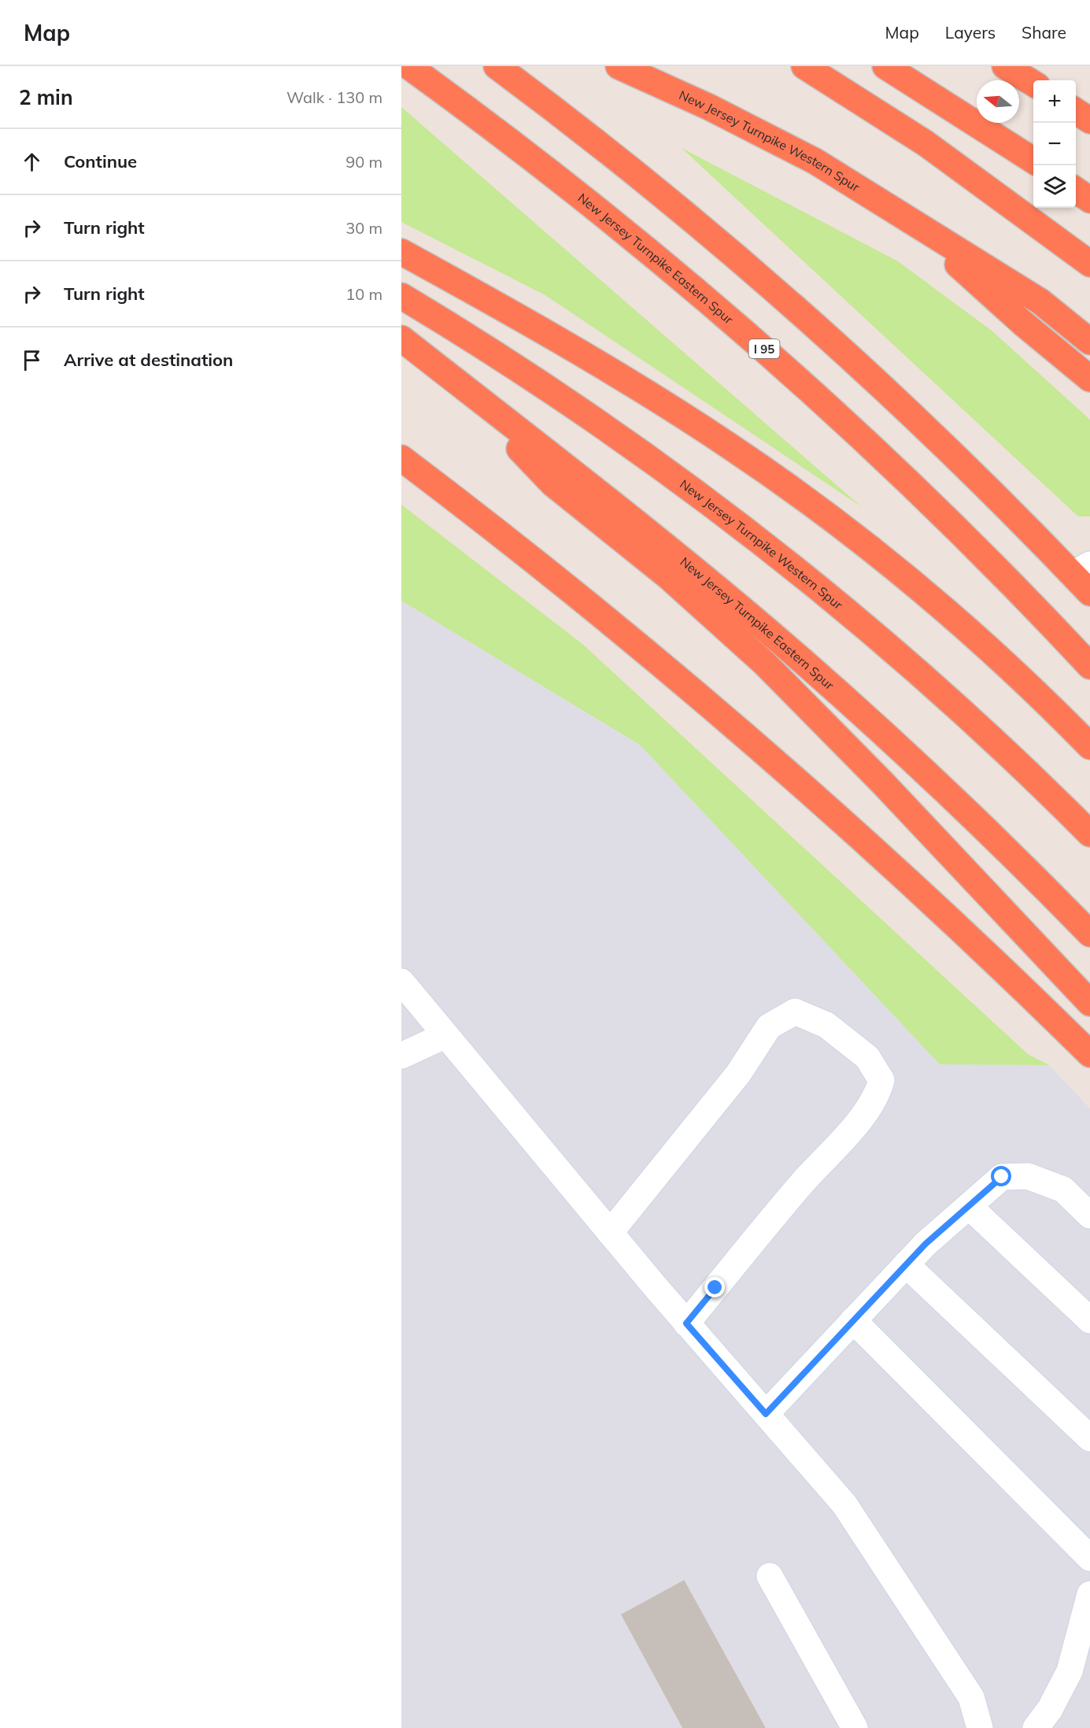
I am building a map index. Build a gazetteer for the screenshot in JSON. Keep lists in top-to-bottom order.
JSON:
{
  "streets": {
    "highway": ["New Jersey Turnpike Western Spur", "New Jersey Turnpike Eastern Spur", "I 95"]
  },
  "north": "left",
  "page": {
    "header": "Map",
    "nav": ["Map", "Layers", "Share"],
    "heading": ["2 min", "Walk · 130 m"],
    "map_buttons": ["+", "−"],
    "list": [
      ["Continue", "90 m"],
      ["Turn right", "30 m"],
      ["Turn right", "10 m"],
      "Arrive at destination"
    ]
  }
}
